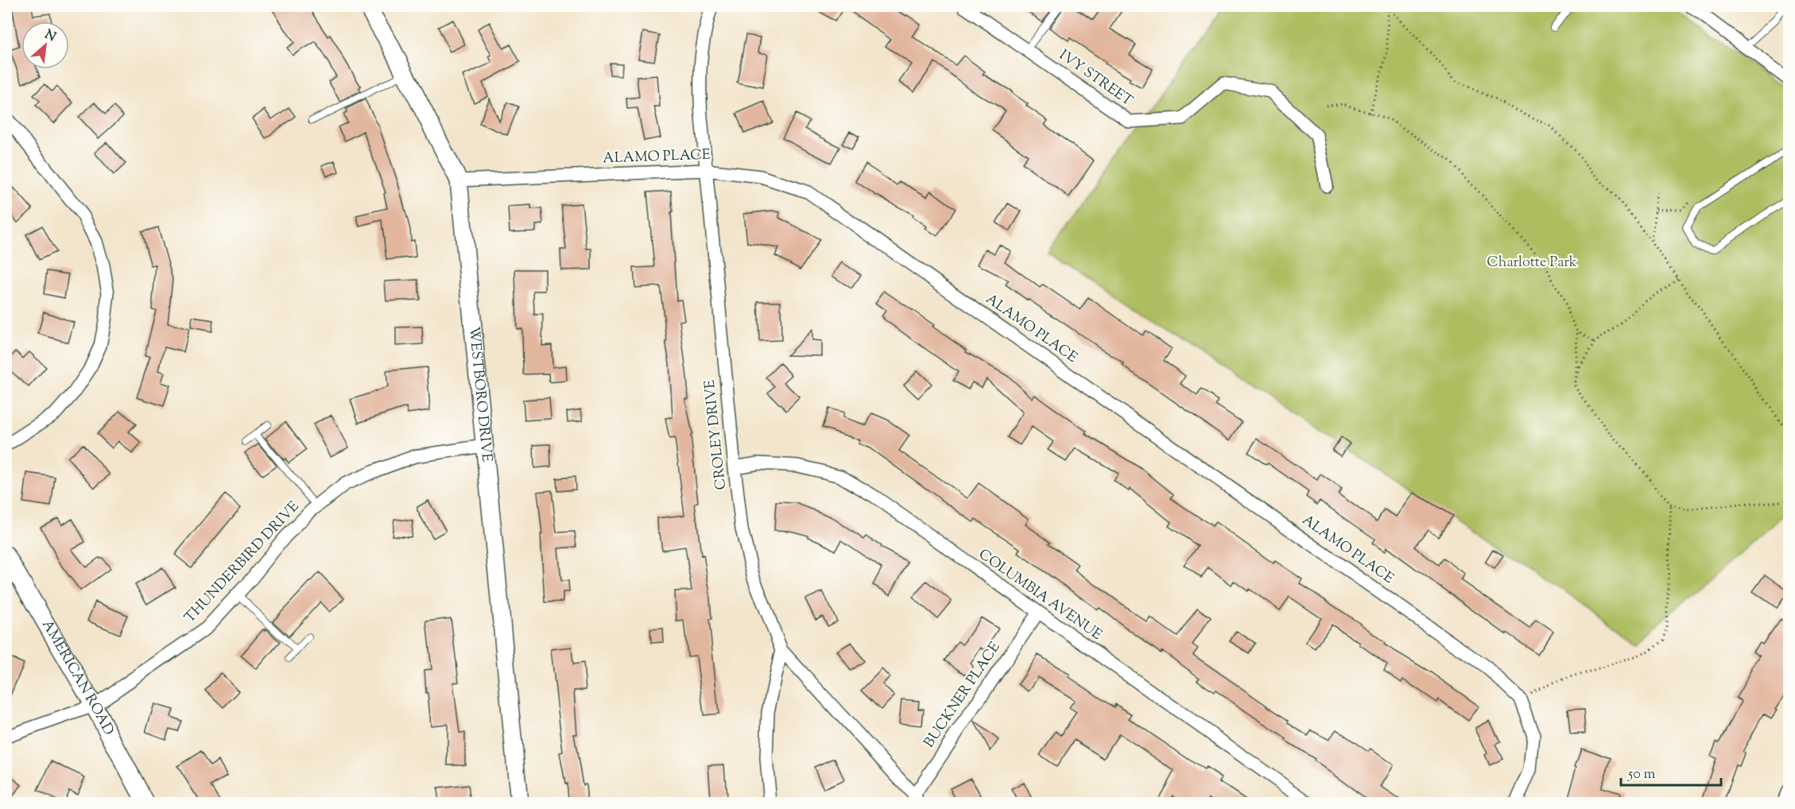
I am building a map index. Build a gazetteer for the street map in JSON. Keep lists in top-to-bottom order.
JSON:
{
  "streets": {
    "street": [
      "IVY STREET",
      "ALAMO PLACE",
      "WESTBORO DRIVE",
      "CROLEY DRIVE",
      "THUNDERBIRD DRIVE",
      "COLUMBIA AVENUE",
      "AMERICAN ROAD",
      "BUCKNER PLACE"
    ]
  },
  "crossings": [
    ["ALAMO PLACE", "WESTBORO DRIVE"],
    ["ALAMO PLACE", "CROLEY DRIVE"],
    ["WESTBORO DRIVE", "THUNDERBIRD DRIVE"],
    ["CROLEY DRIVE", "COLUMBIA AVENUE"],
    ["CROLEY DRIVE", "BUCKNER PLACE"],
    ["THUNDERBIRD DRIVE", "AMERICAN ROAD"],
    ["COLUMBIA AVENUE", "BUCKNER PLACE"]
  ],
  "parks": ["Charlotte Park"],
  "scale_bar": "50 m",
  "north": "top right"
}
